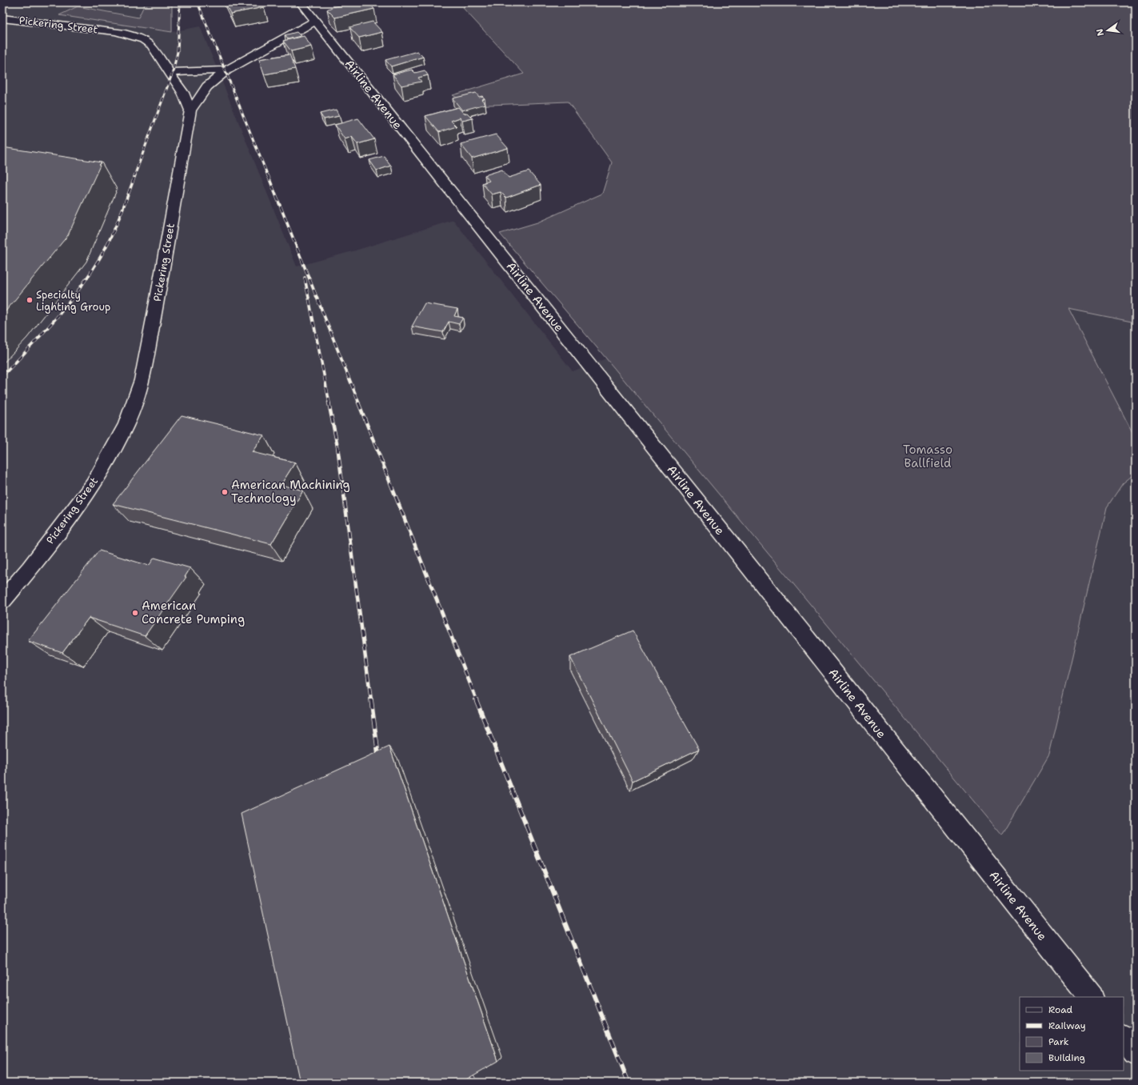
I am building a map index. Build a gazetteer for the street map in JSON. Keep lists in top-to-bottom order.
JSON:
{
  "streets": {
    "street": ["Pickering Street", "Airline Avenue"]
  },
  "parks": ["Tomasso Ballfield"],
  "places": ["Specialty Lighting Group", "American Machining Technology", "American Concrete Pumping"],
  "legend": [
    "Road",
    "Railway",
    "Park",
    "Building"
  ],
  "north": "left"
}
